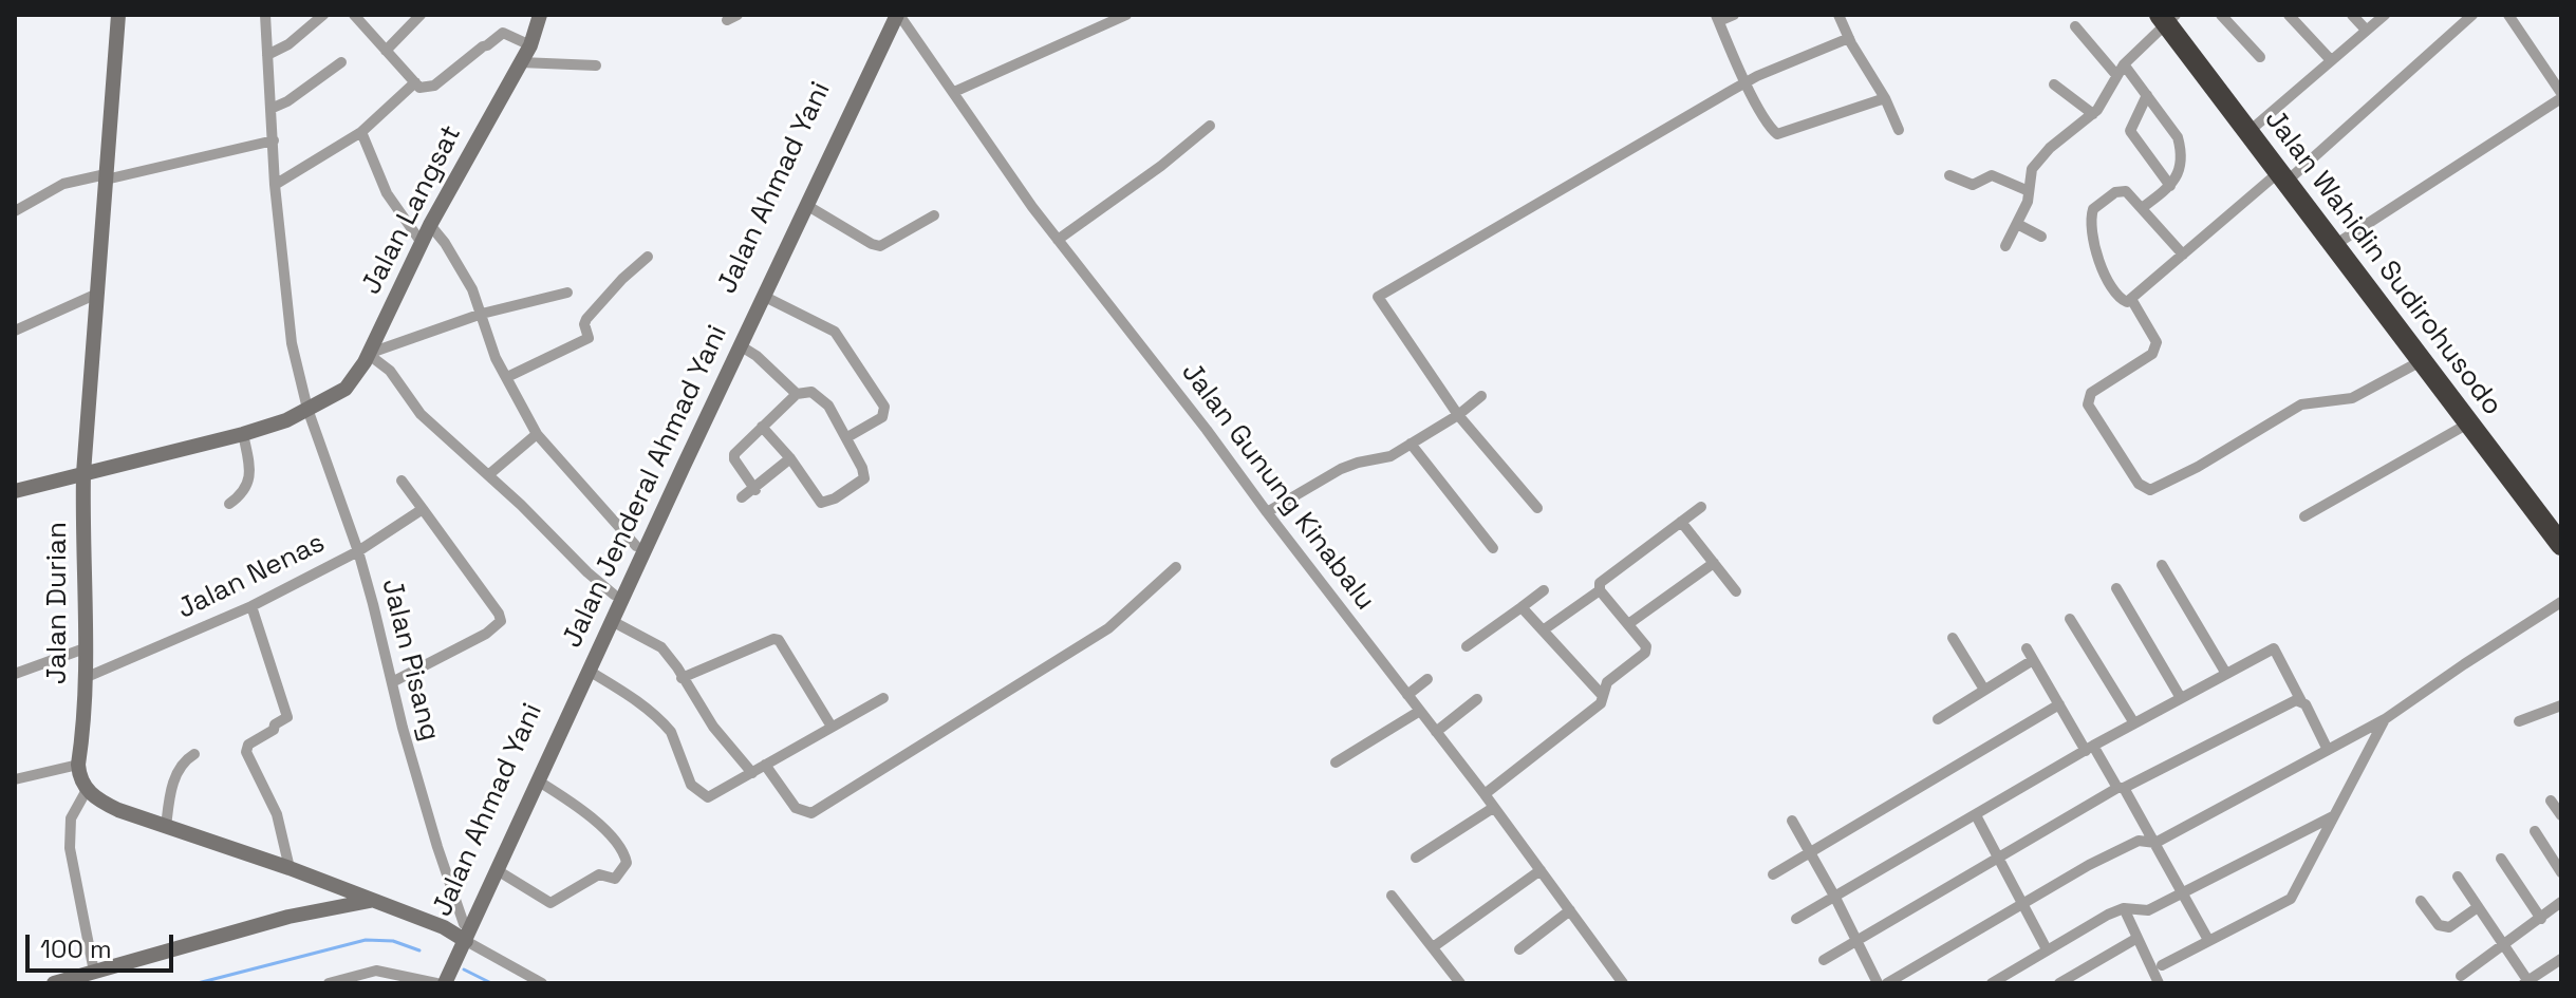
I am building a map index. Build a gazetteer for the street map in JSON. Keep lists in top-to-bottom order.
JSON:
{
  "streets": {
    "highway": ["Jalan Wahidin Sudirohusodo"],
    "street": [
      "Jalan Ahmad Yani",
      "Jalan Langsat",
      "Jalan Jenderal Ahmad Yani",
      "Jalan Gunung Kinabalu",
      "Jalan Nenas",
      "Jalan Durian",
      "Jalan Pisang"
    ]
  },
  "crossings": [
    ["Jalan Ahmad Yani", "Jalan Jenderal Ahmad Yani"],
    ["Jalan Ahmad Yani", "Jalan Pisang"],
    ["Jalan Langsat", "Jalan Durian"],
    ["Jalan Langsat", "Jalan Pisang"],
    ["Jalan Jenderal Ahmad Yani", "Jalan Gunung Kinabalu"],
    ["Jalan Jenderal Ahmad Yani", "Jalan Pisang"],
    ["Jalan Nenas", "Jalan Durian"],
    ["Jalan Nenas", "Jalan Pisang"]
  ],
  "scale_bar": "100 m"
}
